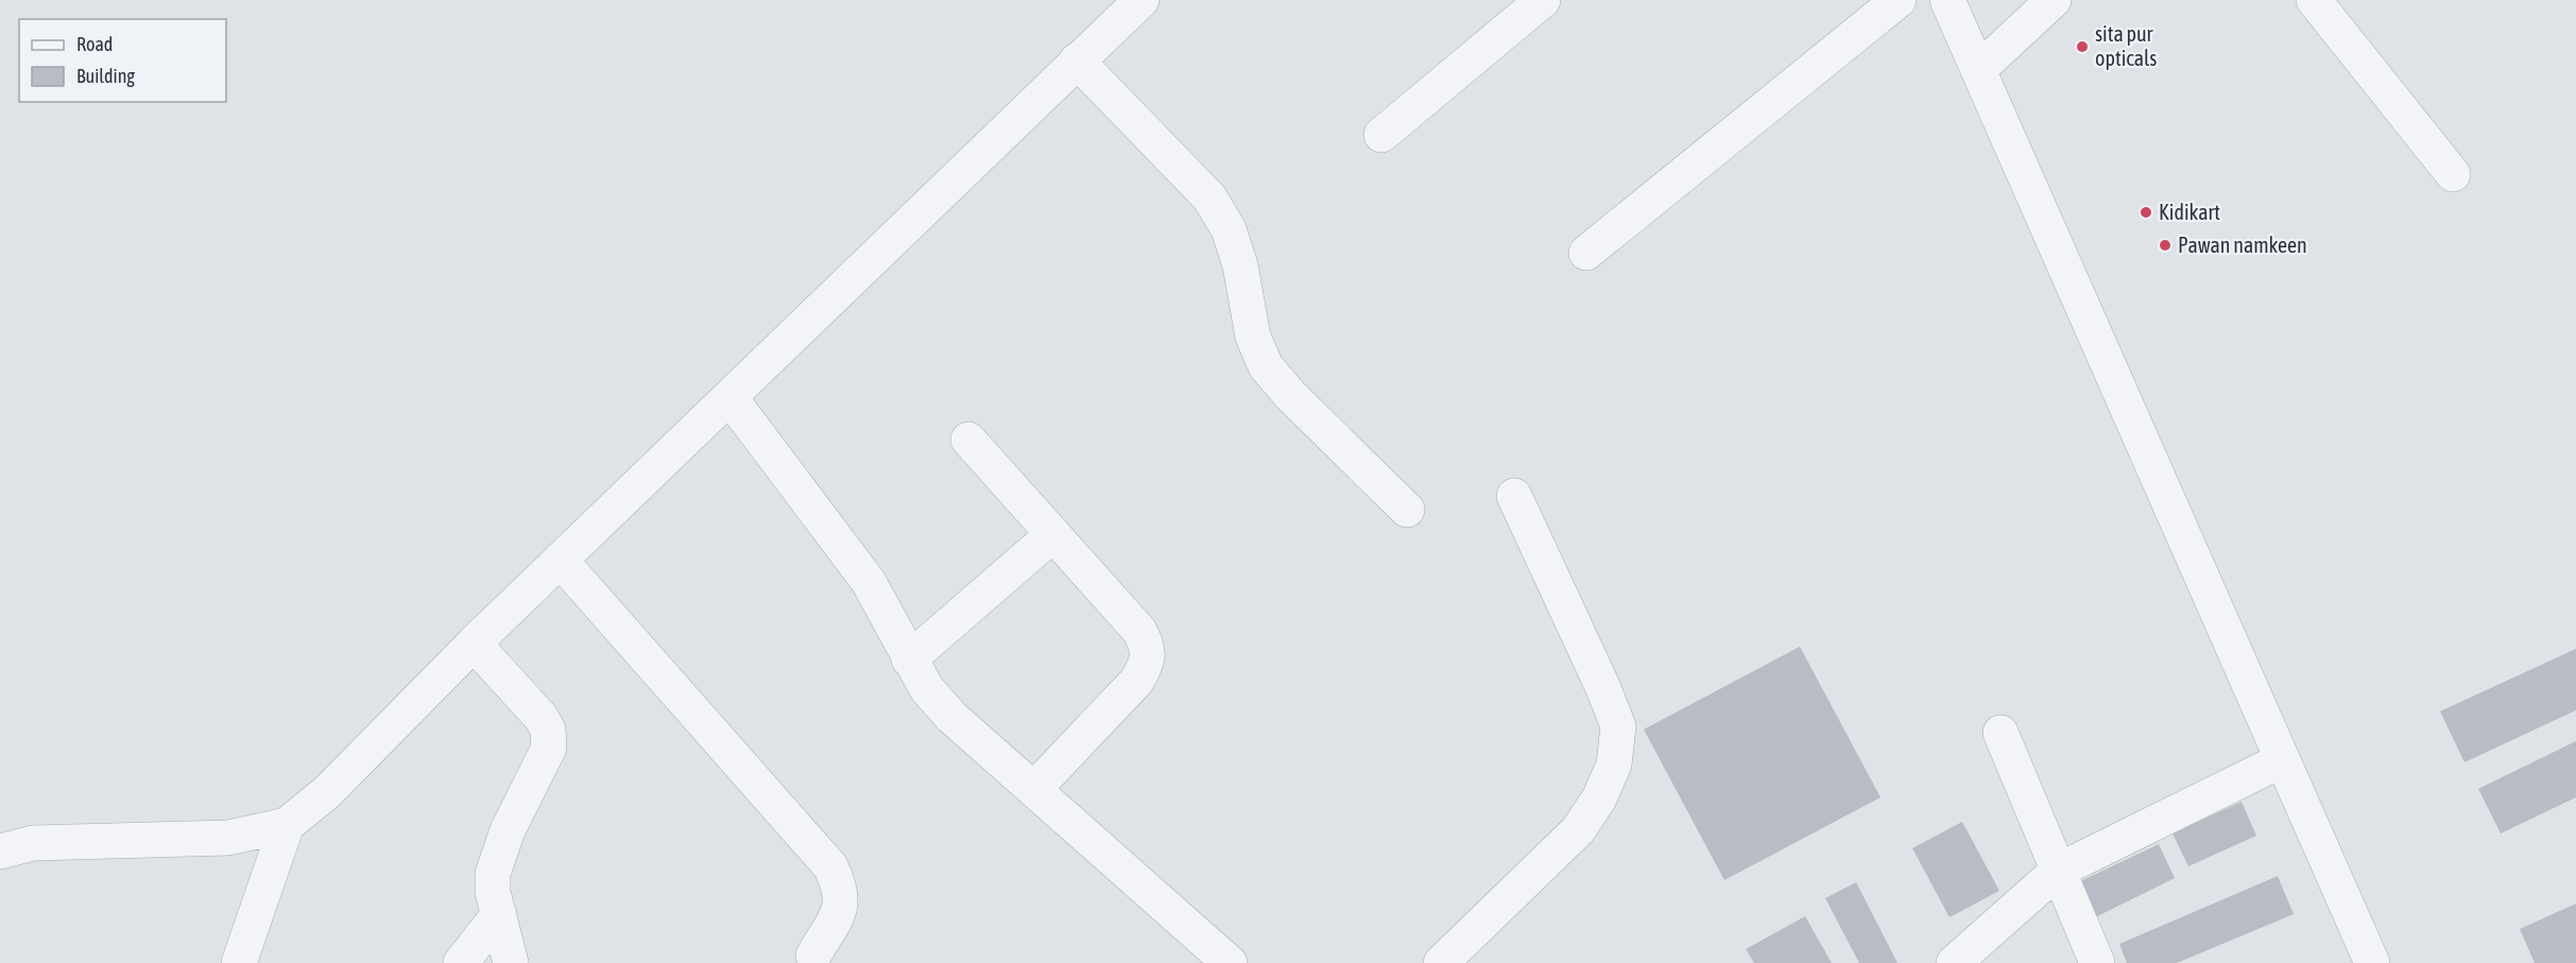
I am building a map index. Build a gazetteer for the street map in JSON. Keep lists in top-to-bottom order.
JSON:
{
  "places": ["sita pur opticals", "Kidikart", "Pawan namkeen"],
  "legend": ["Road", "Building"]
}
